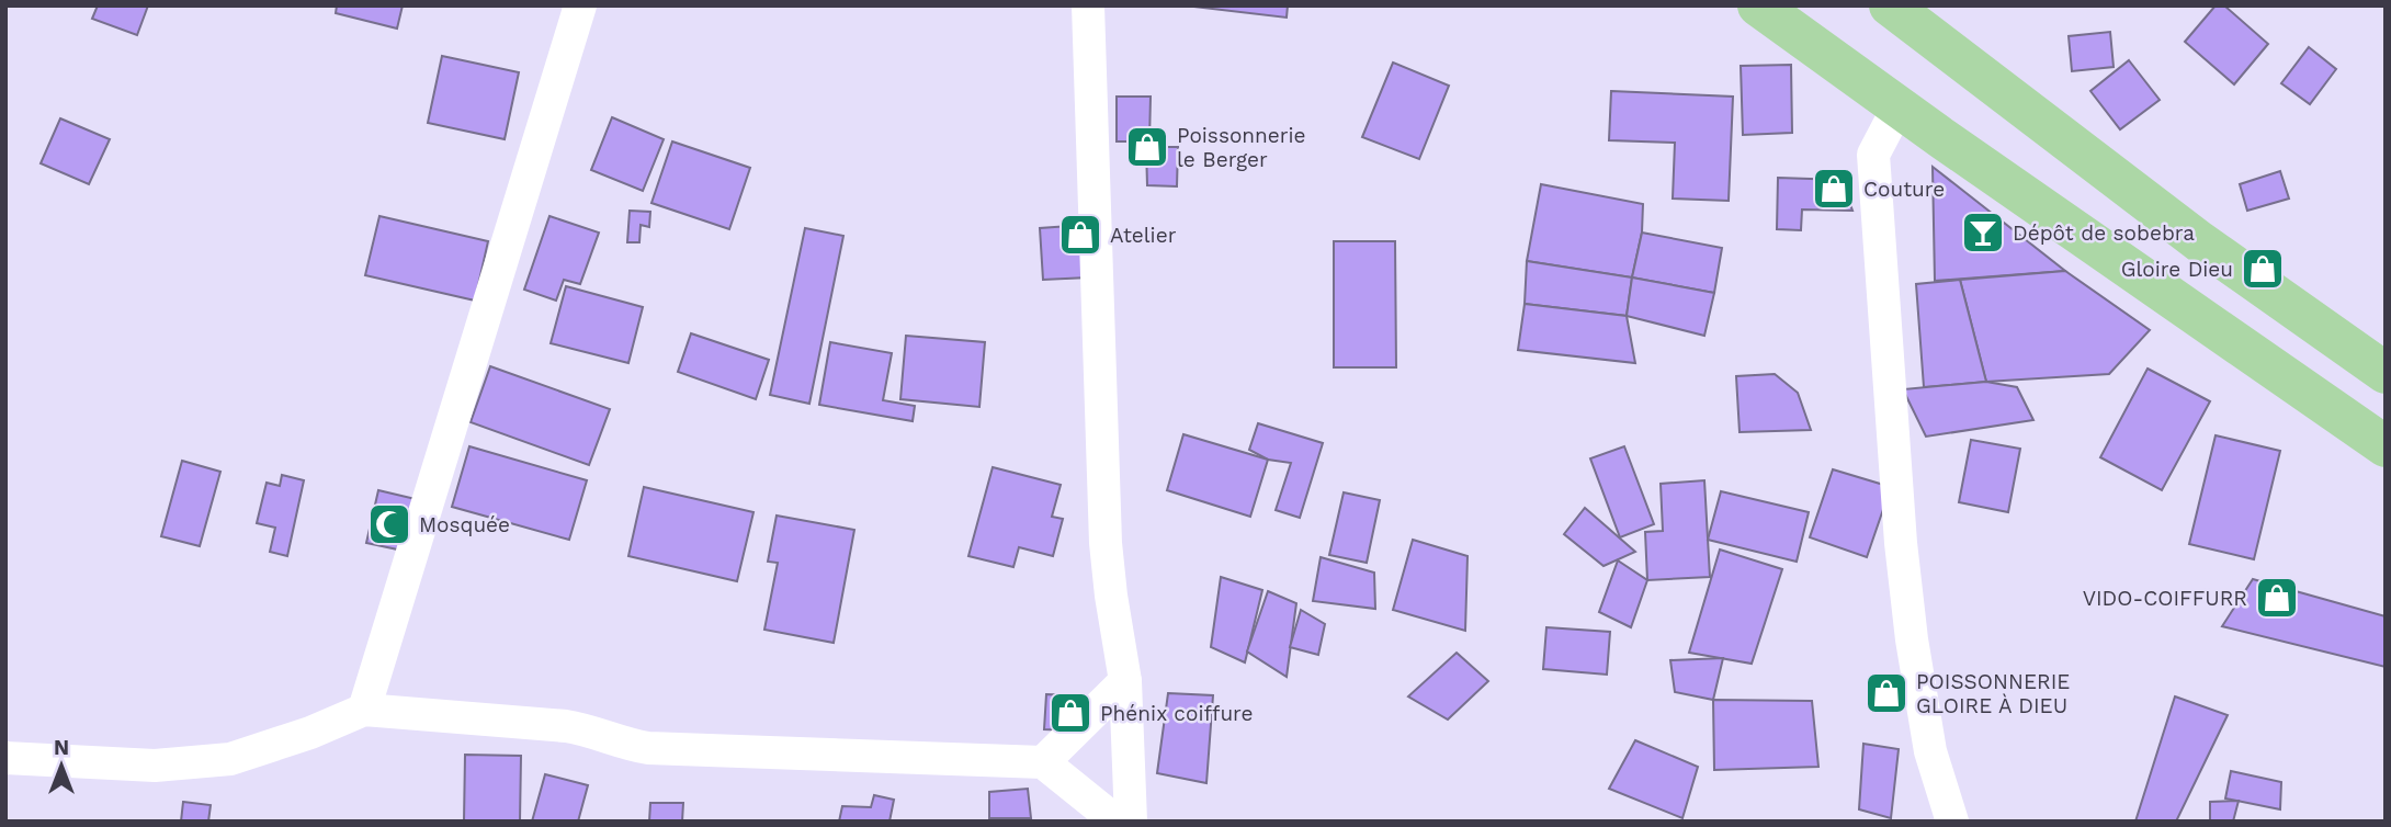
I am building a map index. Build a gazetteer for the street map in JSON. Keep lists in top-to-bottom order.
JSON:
{
  "places": {
    "shop": [
      "Poissonnerie le Berger",
      "Couture",
      "Atelier",
      "Gloire Dieu",
      "VIDO-COIFFURR",
      "POISSONNERIE GLOIRE À DIEU",
      "Phénix coiffure"
    ],
    "bar": ["Dépôt de sobebra"],
    "mosque": ["Mosquée"]
  },
  "north": "top"
}
